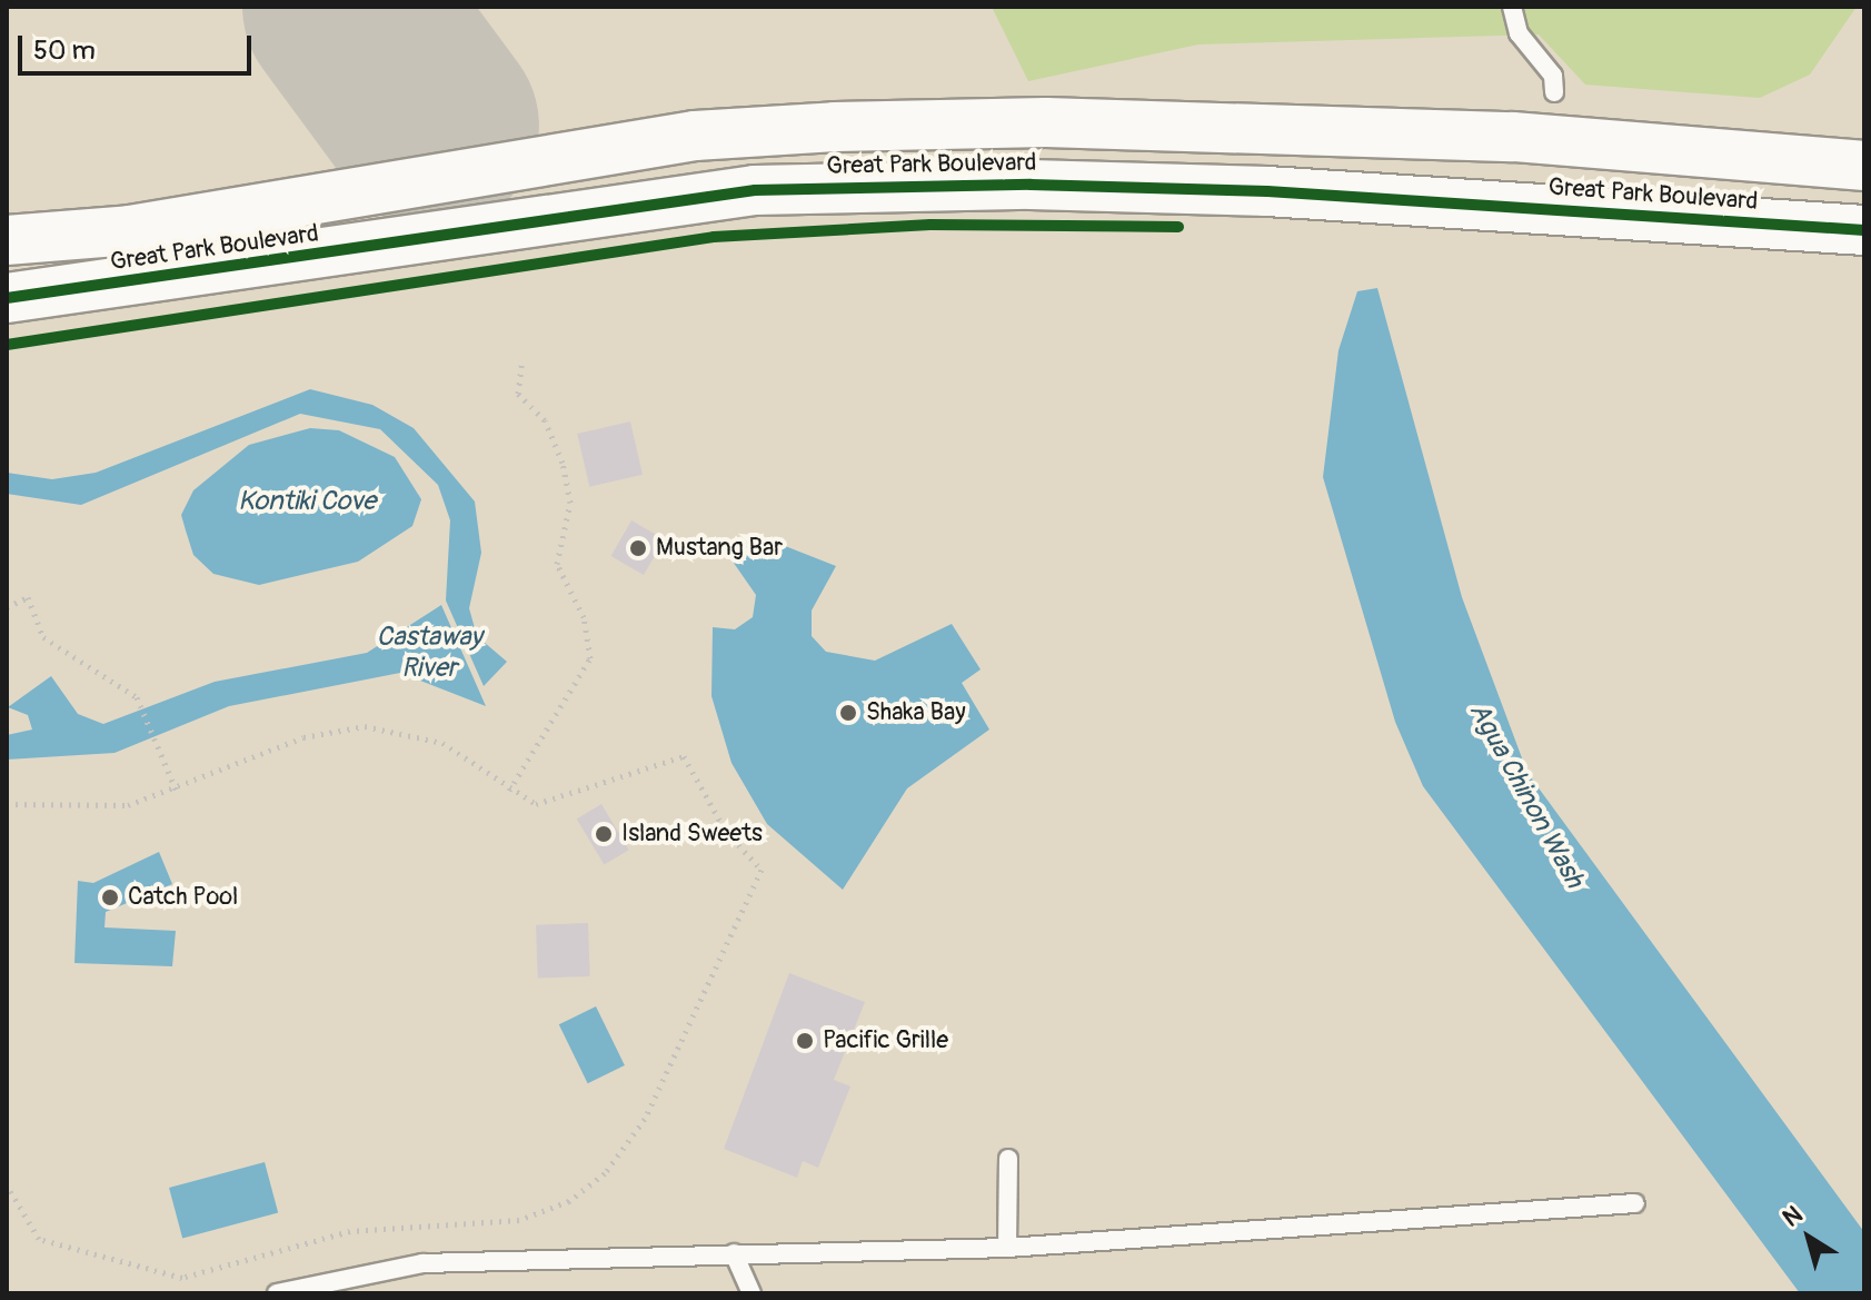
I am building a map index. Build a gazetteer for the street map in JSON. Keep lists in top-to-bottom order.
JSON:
{
  "streets": {
    "main road": ["Great Park Boulevard"]
  },
  "water": ["Kontiki Cove", "Castaway River", "Agua Chinon Wash"],
  "places": [
    "Mustang Bar",
    "Shaka Bay",
    "Island Sweets",
    "Catch Pool",
    "Pacific Grille"
  ],
  "scale_bar": "50 m",
  "north": "top left"
}
